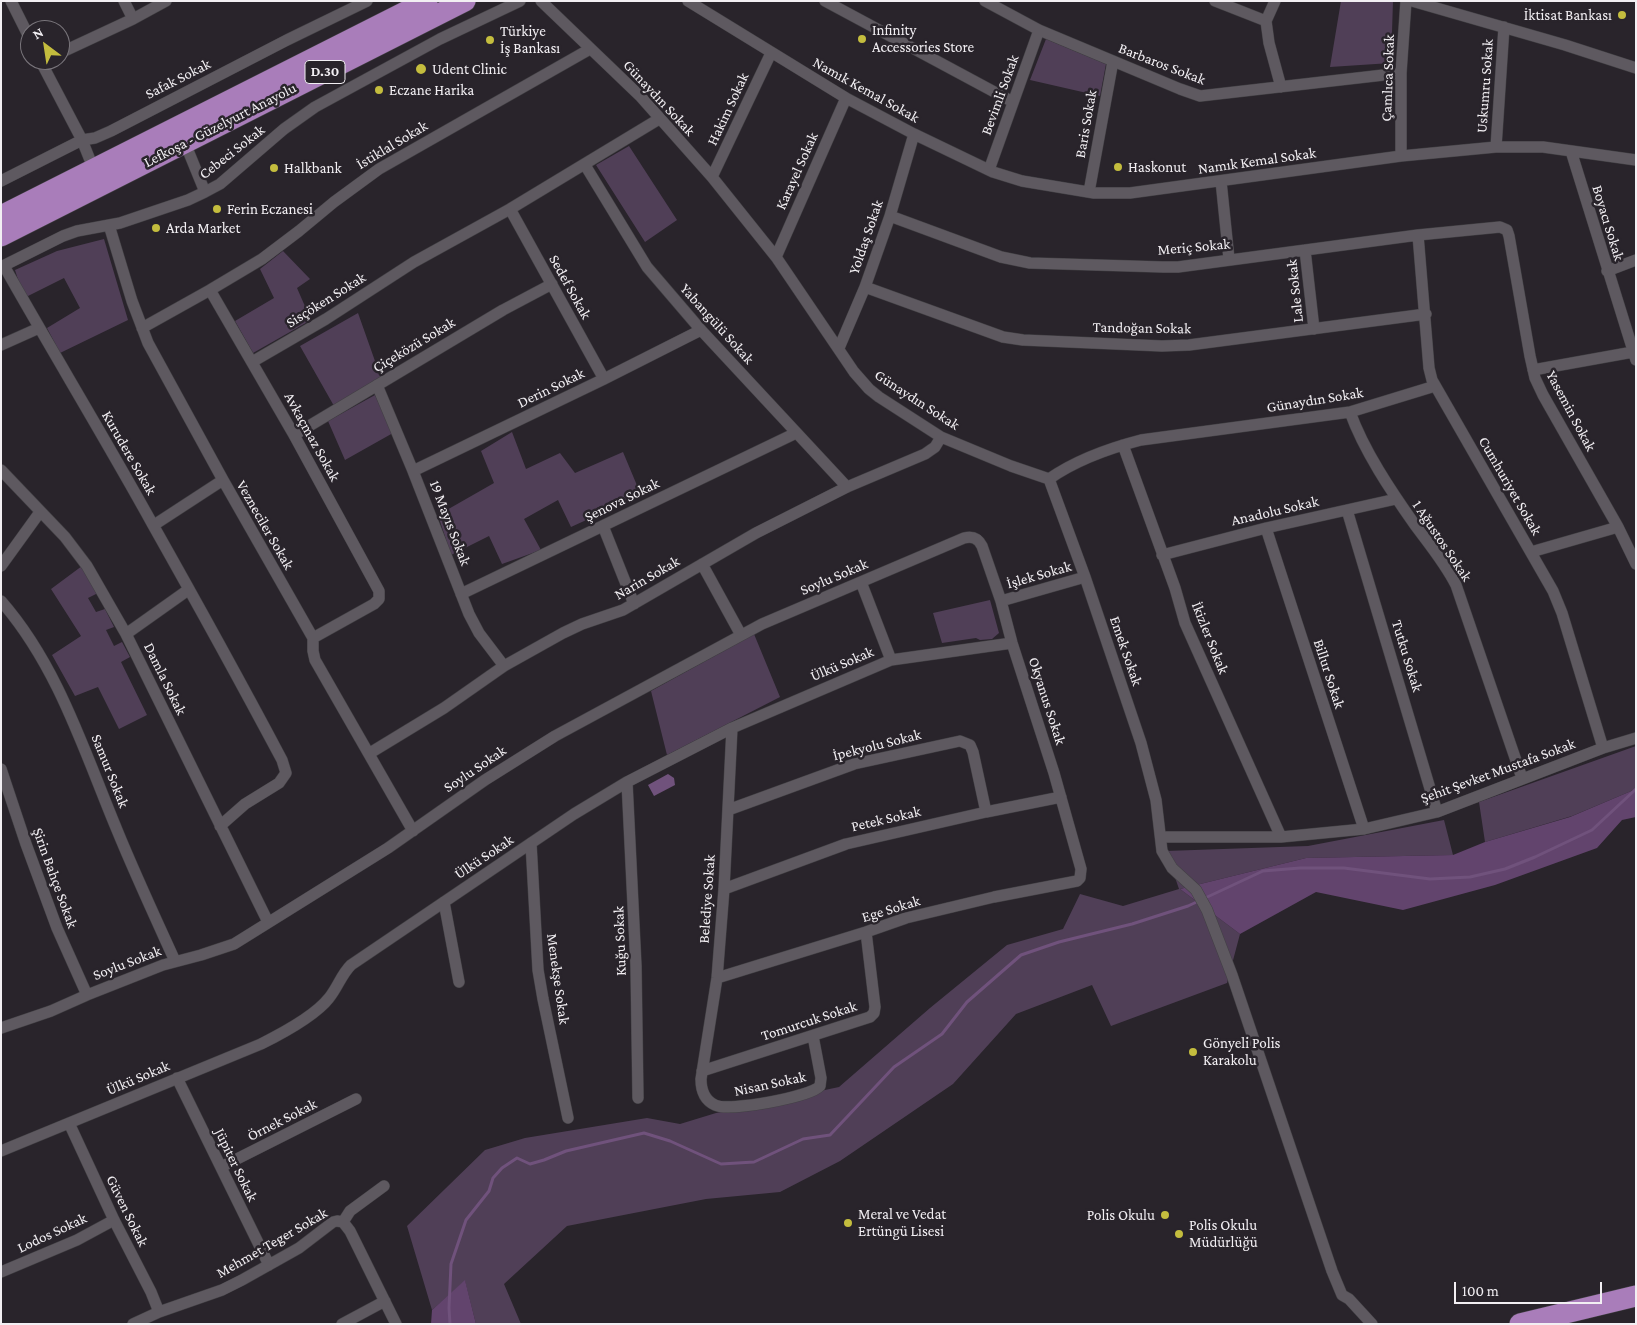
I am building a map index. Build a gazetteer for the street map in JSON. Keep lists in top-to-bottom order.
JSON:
{
  "streets": {
    "highway": ["D.30", "Lefkoşa - Güzelyurt Anayolu"],
    "street": [
      "Barbaros Sokak",
      "Çamlıca Sokak",
      "Safak Sokak",
      "Uskumru Sokak",
      "Namık Kemal Sokak",
      "Bevimli Sokak",
      "Günaydın Sokak",
      "Hakim Sokak",
      "Baris Sokak",
      "İstiklal Sokak",
      "Cebeci Sokak",
      "Karayel Sokak",
      "Boyacı Sokak",
      "Yoldaş Sokak",
      "Meriç Sokak",
      "Sedef Sokak",
      "Lale Sokak",
      "Sisçöken Sokak",
      "Yabangülü Sokak",
      "Tandoğan Sokak",
      "Çiçeközü Sokak",
      "Derin Sokak",
      "Yasemin Sokak",
      "Avkaçmaz Sokak",
      "Kurudere Sokak",
      "Cumhuriyet Sokak",
      "Şenova Sokak",
      "Anadolu Sokak",
      "19 Mayıs Sokak",
      "Vezneciler Sokak",
      "1 Ağustos Sokak",
      "İşlek Sokak",
      "Soylu Sokak",
      "Narin Sokak",
      "İkizler Sokak",
      "Emek Sokak",
      "Tutku Sokak",
      "Ülkü Sokak",
      "Billur Sokak",
      "Damla Sokak",
      "Okyanus Sokak",
      "İpekyolu Sokak",
      "Samur Sokak",
      "Şehit Şevket Mustafa Sokak",
      "Petek Sokak",
      "Şirin Bahçe Sokak",
      "Belediye Sokak",
      "Ege Sokak",
      "Kuğu Sokak",
      "Menekşe Sokak",
      "Tomurcuk Sokak",
      "Nisan Sokak",
      "Örnek Sokak",
      "Jüpiter Sokak",
      "Güven Sokak",
      "Lodos Sokak",
      "Mehmet Teger Sokak"
    ]
  },
  "crossings": [
    ["Barbaros Sokak", "Çamlıca Sokak"],
    ["Barbaros Sokak", "Bevimli Sokak"],
    ["Barbaros Sokak", "Baris Sokak"],
    ["Çamlıca Sokak", "Namık Kemal Sokak"],
    ["Uskumru Sokak", "Namık Kemal Sokak"],
    ["Namık Kemal Sokak", "Bevimli Sokak"],
    ["Namık Kemal Sokak", "Hakim Sokak"],
    ["Namık Kemal Sokak", "Baris Sokak"],
    ["Namık Kemal Sokak", "Karayel Sokak"],
    ["Namık Kemal Sokak", "Boyacı Sokak"],
    ["Namık Kemal Sokak", "Yoldaş Sokak"],
    ["Günaydın Sokak", "Hakim Sokak"],
    ["Günaydın Sokak", "İstiklal Sokak"],
    ["Günaydın Sokak", "Karayel Sokak"],
    ["Günaydın Sokak", "Yoldaş Sokak"],
    ["Günaydın Sokak", "Cumhuriyet Sokak"],
    ["Günaydın Sokak", "1 Ağustos Sokak"],
    ["Günaydın Sokak", "Narin Sokak"],
    ["Günaydın Sokak", "İkizler Sokak"],
    ["Günaydın Sokak", "Emek Sokak"],
    ["İstiklal Sokak", "Avkaçmaz Sokak"],
    ["İstiklal Sokak", "Vezneciler Sokak"],
    ["Cebeci Sokak", "Kurudere Sokak"],
    ["Cebeci Sokak", "Vezneciler Sokak"],
    ["Yoldaş Sokak", "Meriç Sokak"],
    ["Yoldaş Sokak", "Tandoğan Sokak"],
    ["Meriç Sokak", "Lale Sokak"],
    ["Meriç Sokak", "Yasemin Sokak"],
    ["Meriç Sokak", "Cumhuriyet Sokak"],
    ["Sedef Sokak", "Sisçöken Sokak"],
    ["Sedef Sokak", "Çiçeközü Sokak"],
    ["Sedef Sokak", "Derin Sokak"],
    ["Lale Sokak", "Tandoğan Sokak"],
    ["Sisçöken Sokak", "Avkaçmaz Sokak"],
    ["Yabangülü Sokak", "Derin Sokak"],
    ["Yabangülü Sokak", "Şenova Sokak"],
    ["Yabangülü Sokak", "Narin Sokak"],
    ["Tandoğan Sokak", "Cumhuriyet Sokak"],
    ["Çiçeközü Sokak", "Avkaçmaz Sokak"],
    ["Çiçeközü Sokak", "19 Mayıs Sokak"],
    ["Derin Sokak", "19 Mayıs Sokak"],
    ["Avkaçmaz Sokak", "Vezneciler Sokak"],
    ["Kurudere Sokak", "Damla Sokak"],
    ["Cumhuriyet Sokak", "Şehit Şevket Mustafa Sokak"],
    ["Şenova Sokak", "19 Mayıs Sokak"],
    ["Anadolu Sokak", "1 Ağustos Sokak"],
    ["Anadolu Sokak", "İkizler Sokak"],
    ["Anadolu Sokak", "Tutku Sokak"],
    ["Anadolu Sokak", "Billur Sokak"],
    ["19 Mayıs Sokak", "Narin Sokak"],
    ["Vezneciler Sokak", "Soylu Sokak"],
    ["Vezneciler Sokak", "Narin Sokak"],
    ["1 Ağustos Sokak", "Şehit Şevket Mustafa Sokak"],
    ["İşlek Sokak", "Emek Sokak"],
    ["İşlek Sokak", "Okyanus Sokak"],
    ["Soylu Sokak", "Damla Sokak"],
    ["Soylu Sokak", "Okyanus Sokak"],
    ["Soylu Sokak", "Samur Sokak"],
    ["Soylu Sokak", "Şirin Bahçe Sokak"],
    ["İkizler Sokak", "Şehit Şevket Mustafa Sokak"],
    ["Emek Sokak", "Şehit Şevket Mustafa Sokak"],
    ["Tutku Sokak", "Şehit Şevket Mustafa Sokak"],
    ["Ülkü Sokak", "Okyanus Sokak"],
    ["Ülkü Sokak", "Belediye Sokak"],
    ["Ülkü Sokak", "Kuğu Sokak"],
    ["Ülkü Sokak", "Menekşe Sokak"],
    ["Ülkü Sokak", "Jüpiter Sokak"],
    ["Ülkü Sokak", "Güven Sokak"],
    ["Billur Sokak", "Şehit Şevket Mustafa Sokak"],
    ["Okyanus Sokak", "Petek Sokak"],
    ["Okyanus Sokak", "Ege Sokak"],
    ["İpekyolu Sokak", "Petek Sokak"],
    ["İpekyolu Sokak", "Belediye Sokak"],
    ["Petek Sokak", "Belediye Sokak"],
    ["Belediye Sokak", "Ege Sokak"],
    ["Belediye Sokak", "Tomurcuk Sokak"],
    ["Belediye Sokak", "Nisan Sokak"],
    ["Ege Sokak", "Tomurcuk Sokak"],
    ["Tomurcuk Sokak", "Nisan Sokak"],
    ["Örnek Sokak", "Jüpiter Sokak"],
    ["Jüpiter Sokak", "Mehmet Teger Sokak"],
    ["Güven Sokak", "Lodos Sokak"],
    ["Güven Sokak", "Mehmet Teger Sokak"]
  ],
  "places": [
    "İktisat Bankası",
    "Infinity Accessories Store",
    "Türkiye İş Bankası",
    "Udent Clinic",
    "Eczane Harika",
    "Haskonut",
    "Halkbank",
    "Ferin Eczanesi",
    "Arda Market",
    "Gönyeli Polis Karakolu",
    "Polis Okulu",
    "Meral ve Vedat Ertüngü Lisesi",
    "Polis Okulu Müdürlüğü"
  ],
  "scale_bar": "100 m",
  "north": "top left"
}
